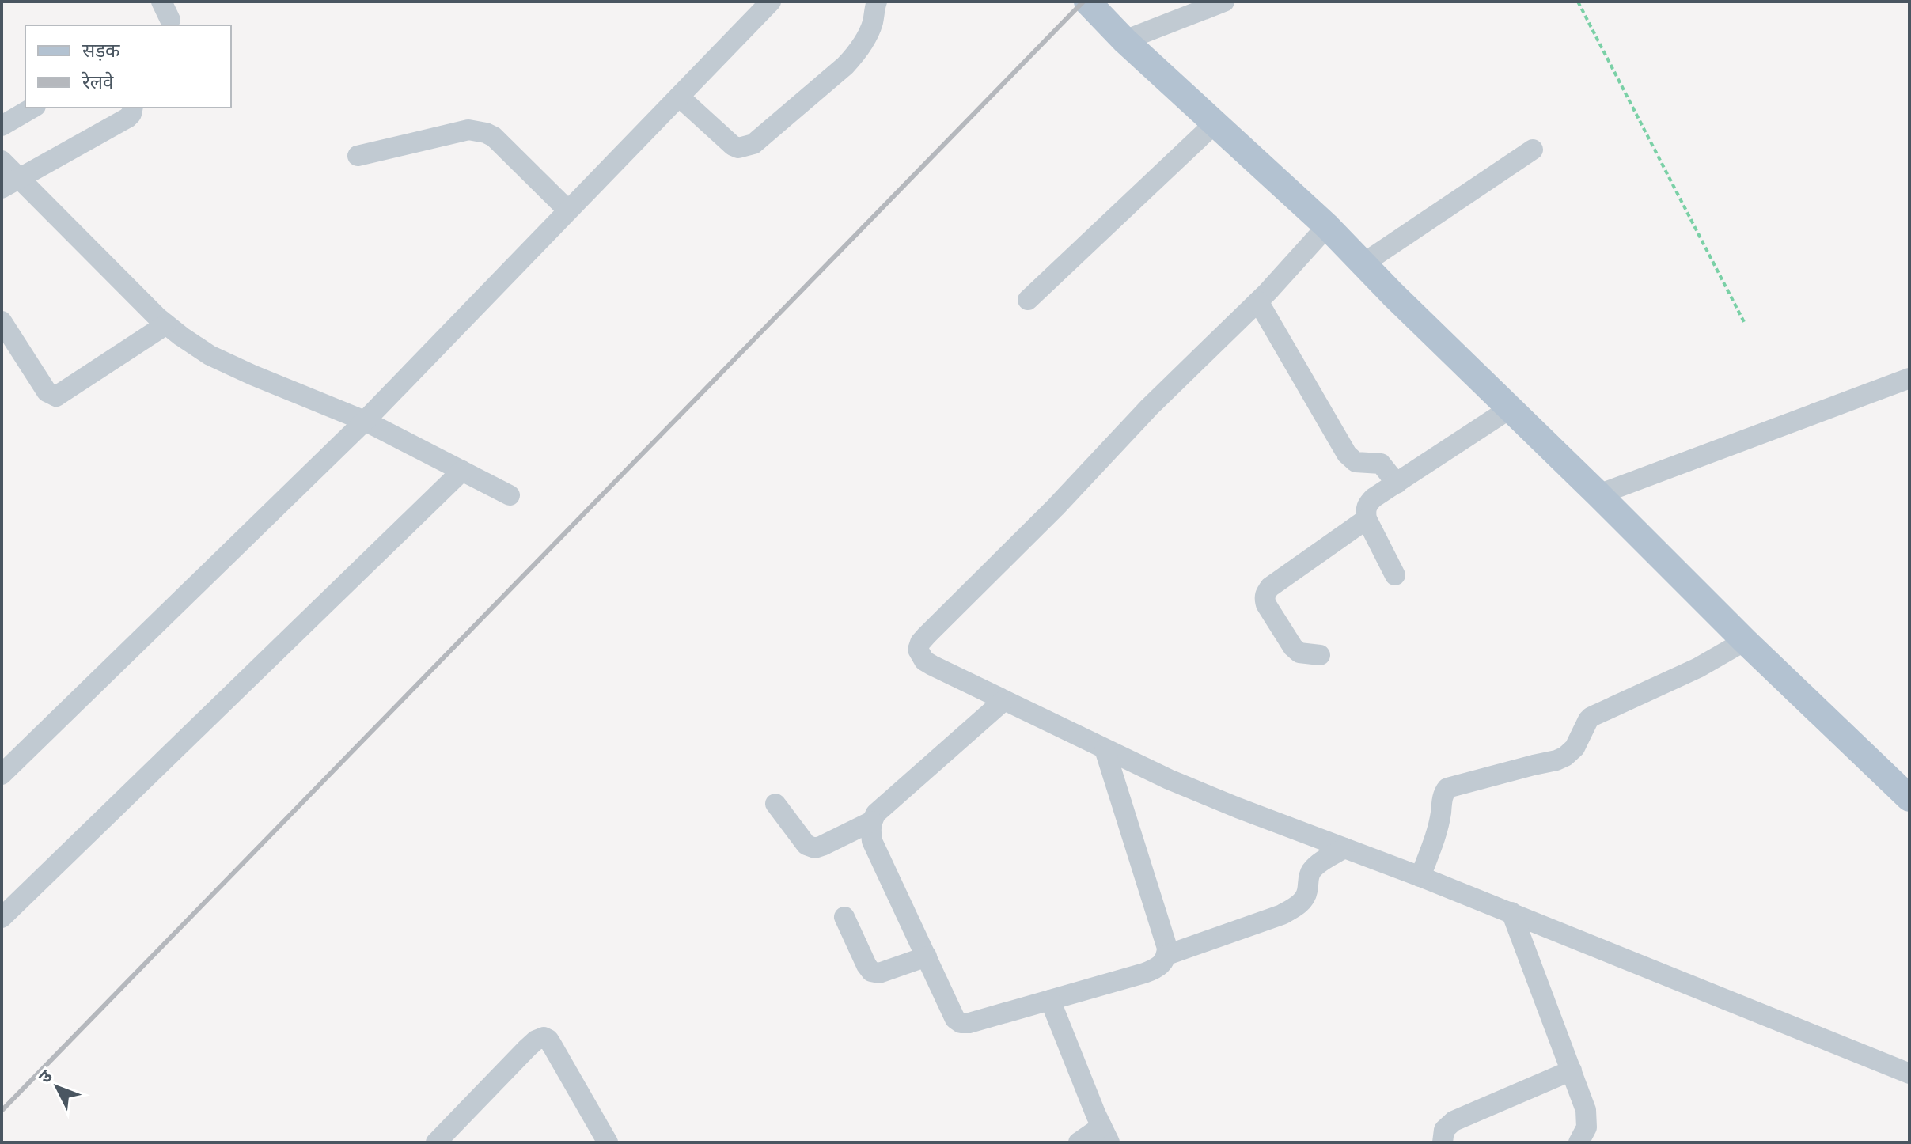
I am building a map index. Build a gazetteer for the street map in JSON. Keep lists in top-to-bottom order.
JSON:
{
  "legend": ["सड़क", "रेलवे"],
  "north": "top left"
}
